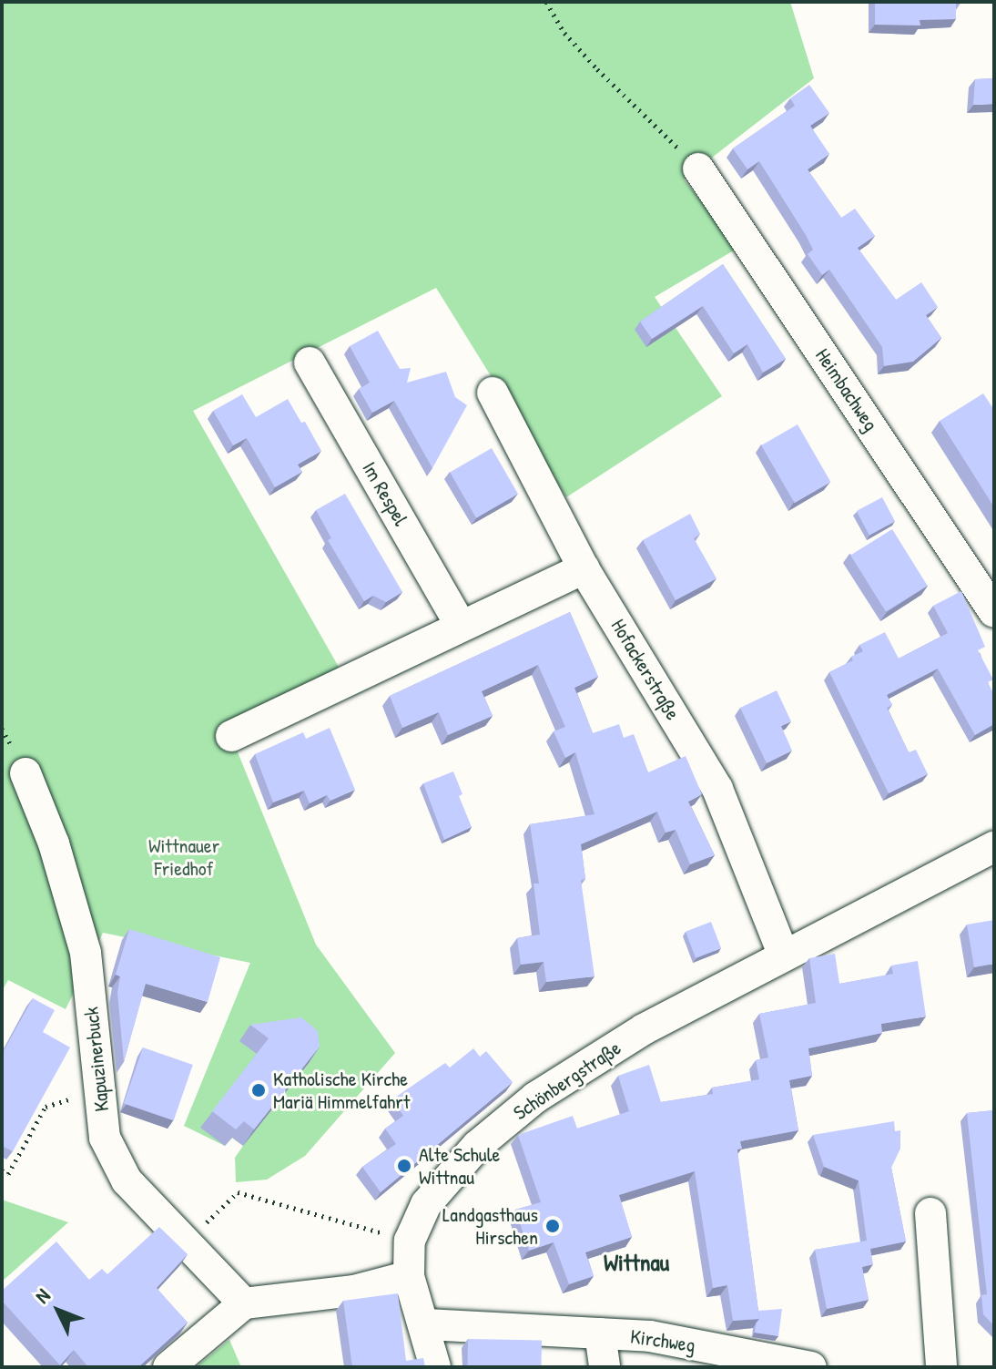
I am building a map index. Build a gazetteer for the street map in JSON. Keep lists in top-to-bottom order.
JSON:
{
  "streets": {
    "street": [
      "Heimbachweg",
      "Im Respel",
      "Hofackerstraße",
      "Kapuzinerbuck",
      "Schönbergstraße",
      "Kirchweg"
    ]
  },
  "crossings": [
    ["Hofackerstraße", "Schönbergstraße"]
  ],
  "districts": ["Wittnau"],
  "parks": ["Wittnauer Friedhof"],
  "places": ["Katholische Kirche Mariä Himmelfahrt", "Alte Schule Wittnau", "Landgasthaus Hirschen"],
  "north": "top left"
}
